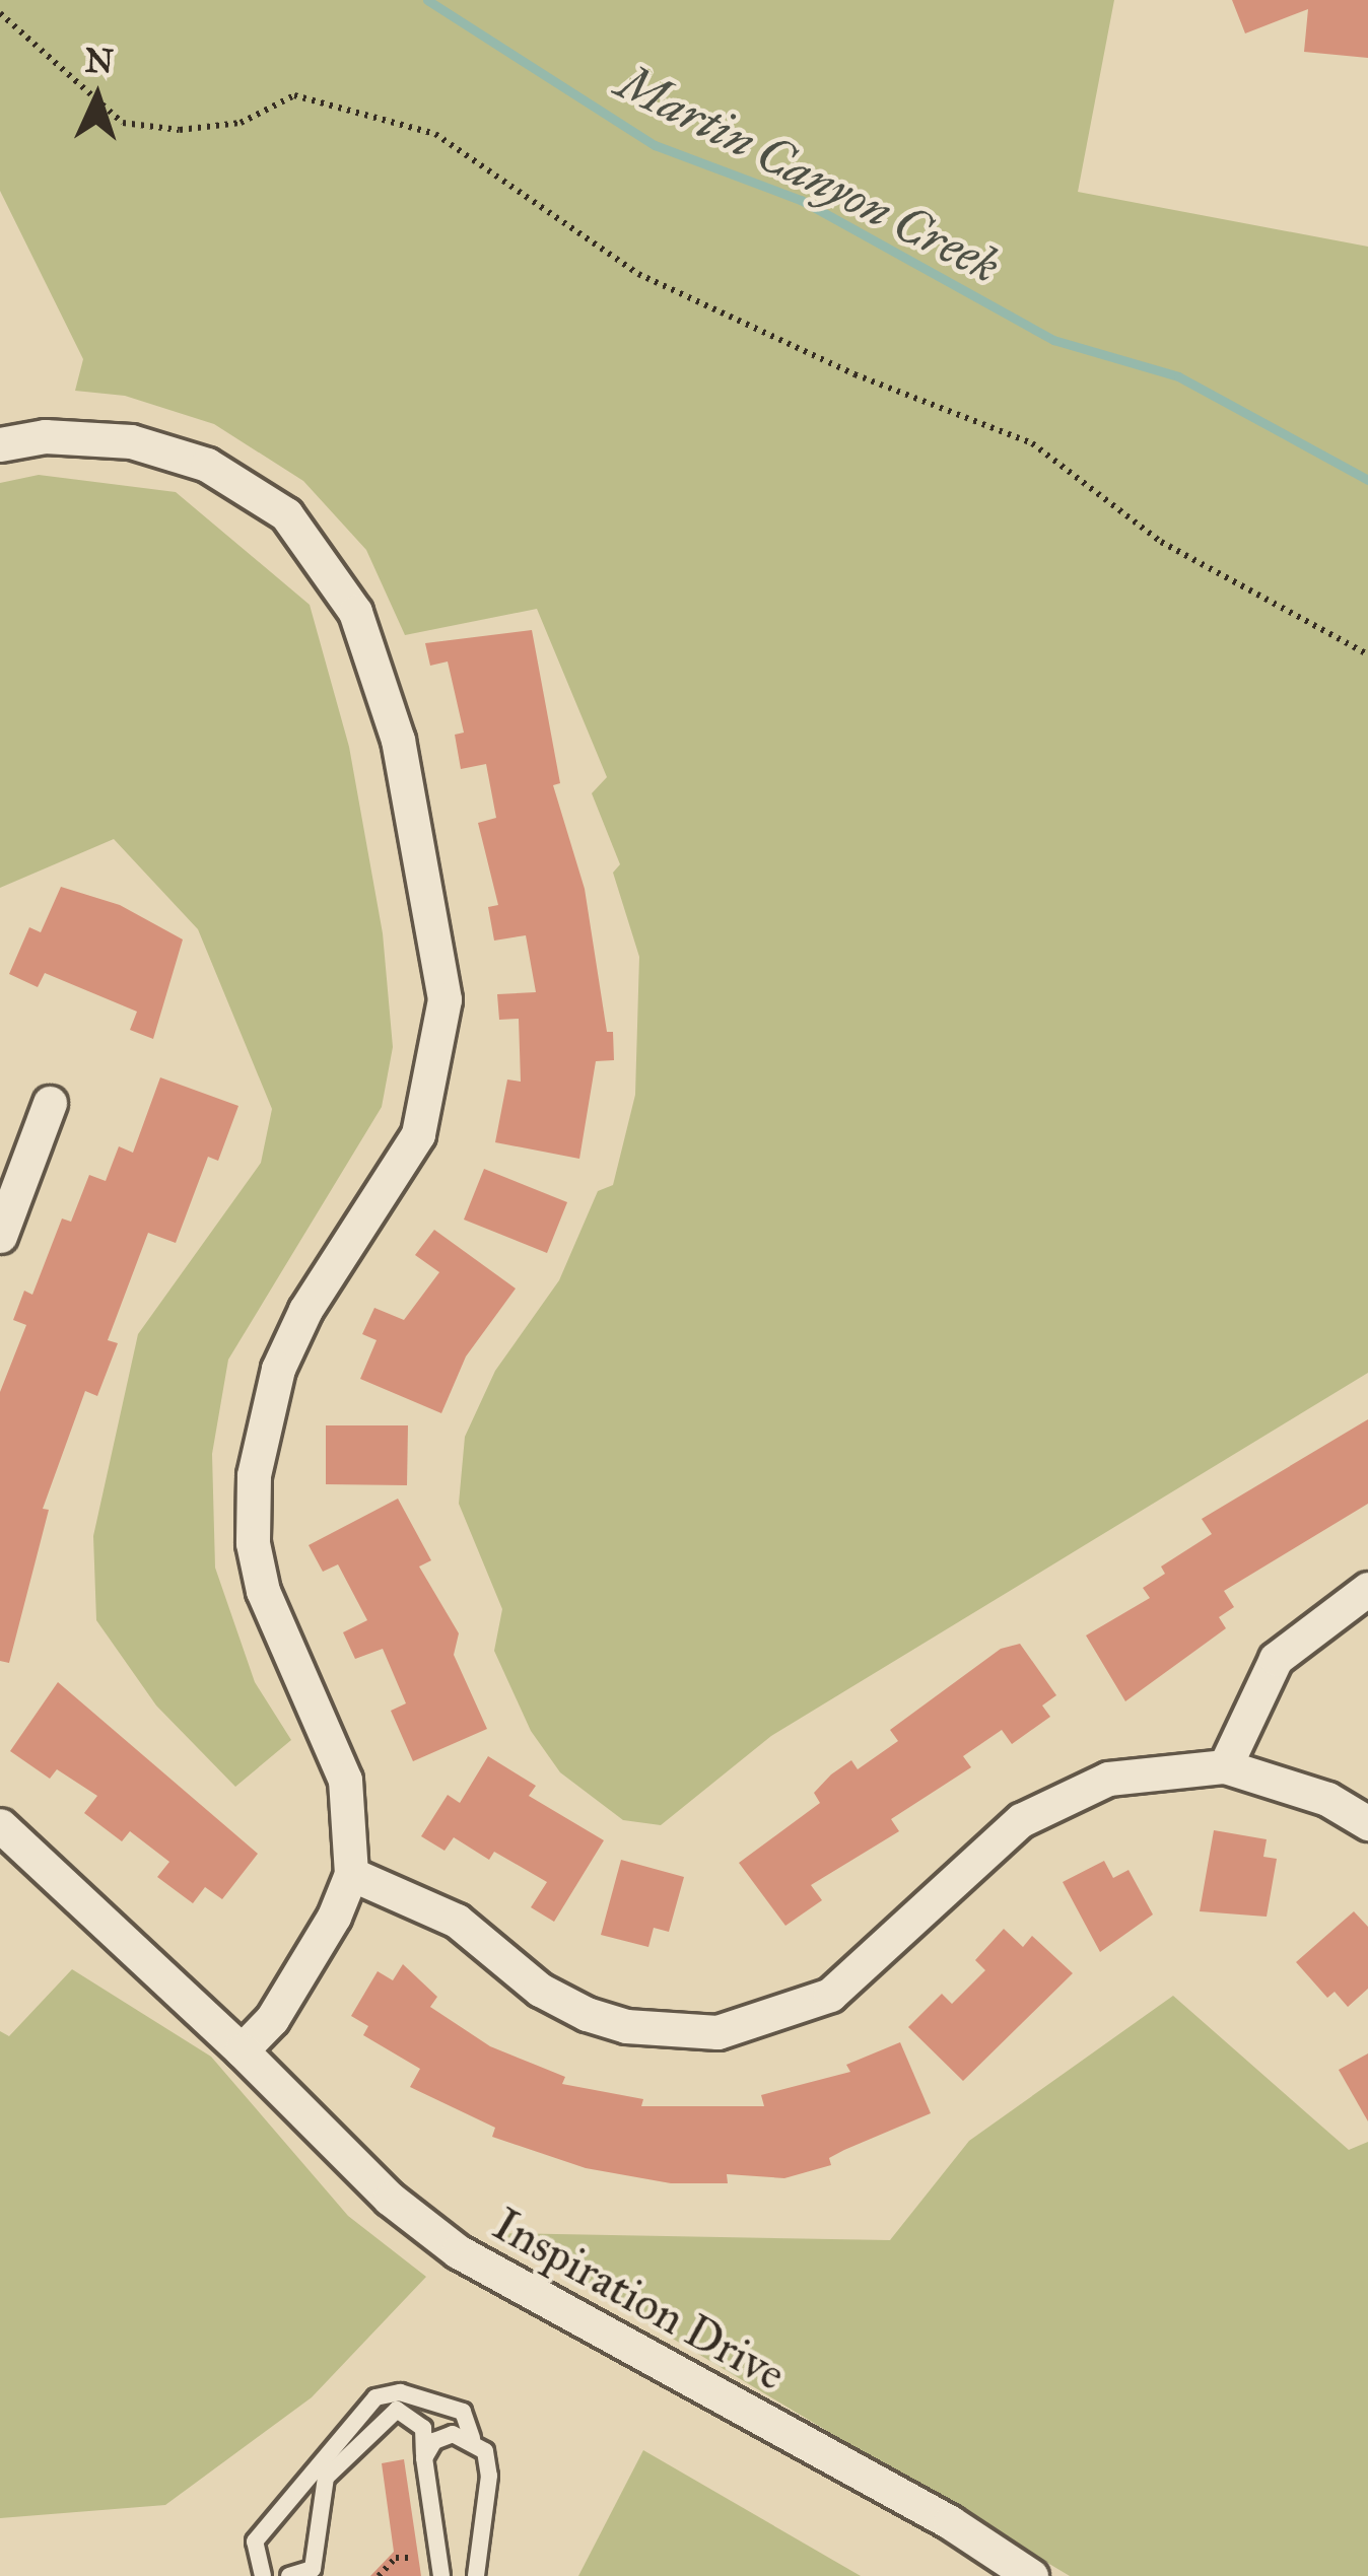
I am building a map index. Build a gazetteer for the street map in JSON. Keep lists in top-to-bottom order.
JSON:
{
  "streets": {
    "street": ["Inspiration Drive"]
  },
  "water": ["Martin Canyon Creek"],
  "north": "top"
}
